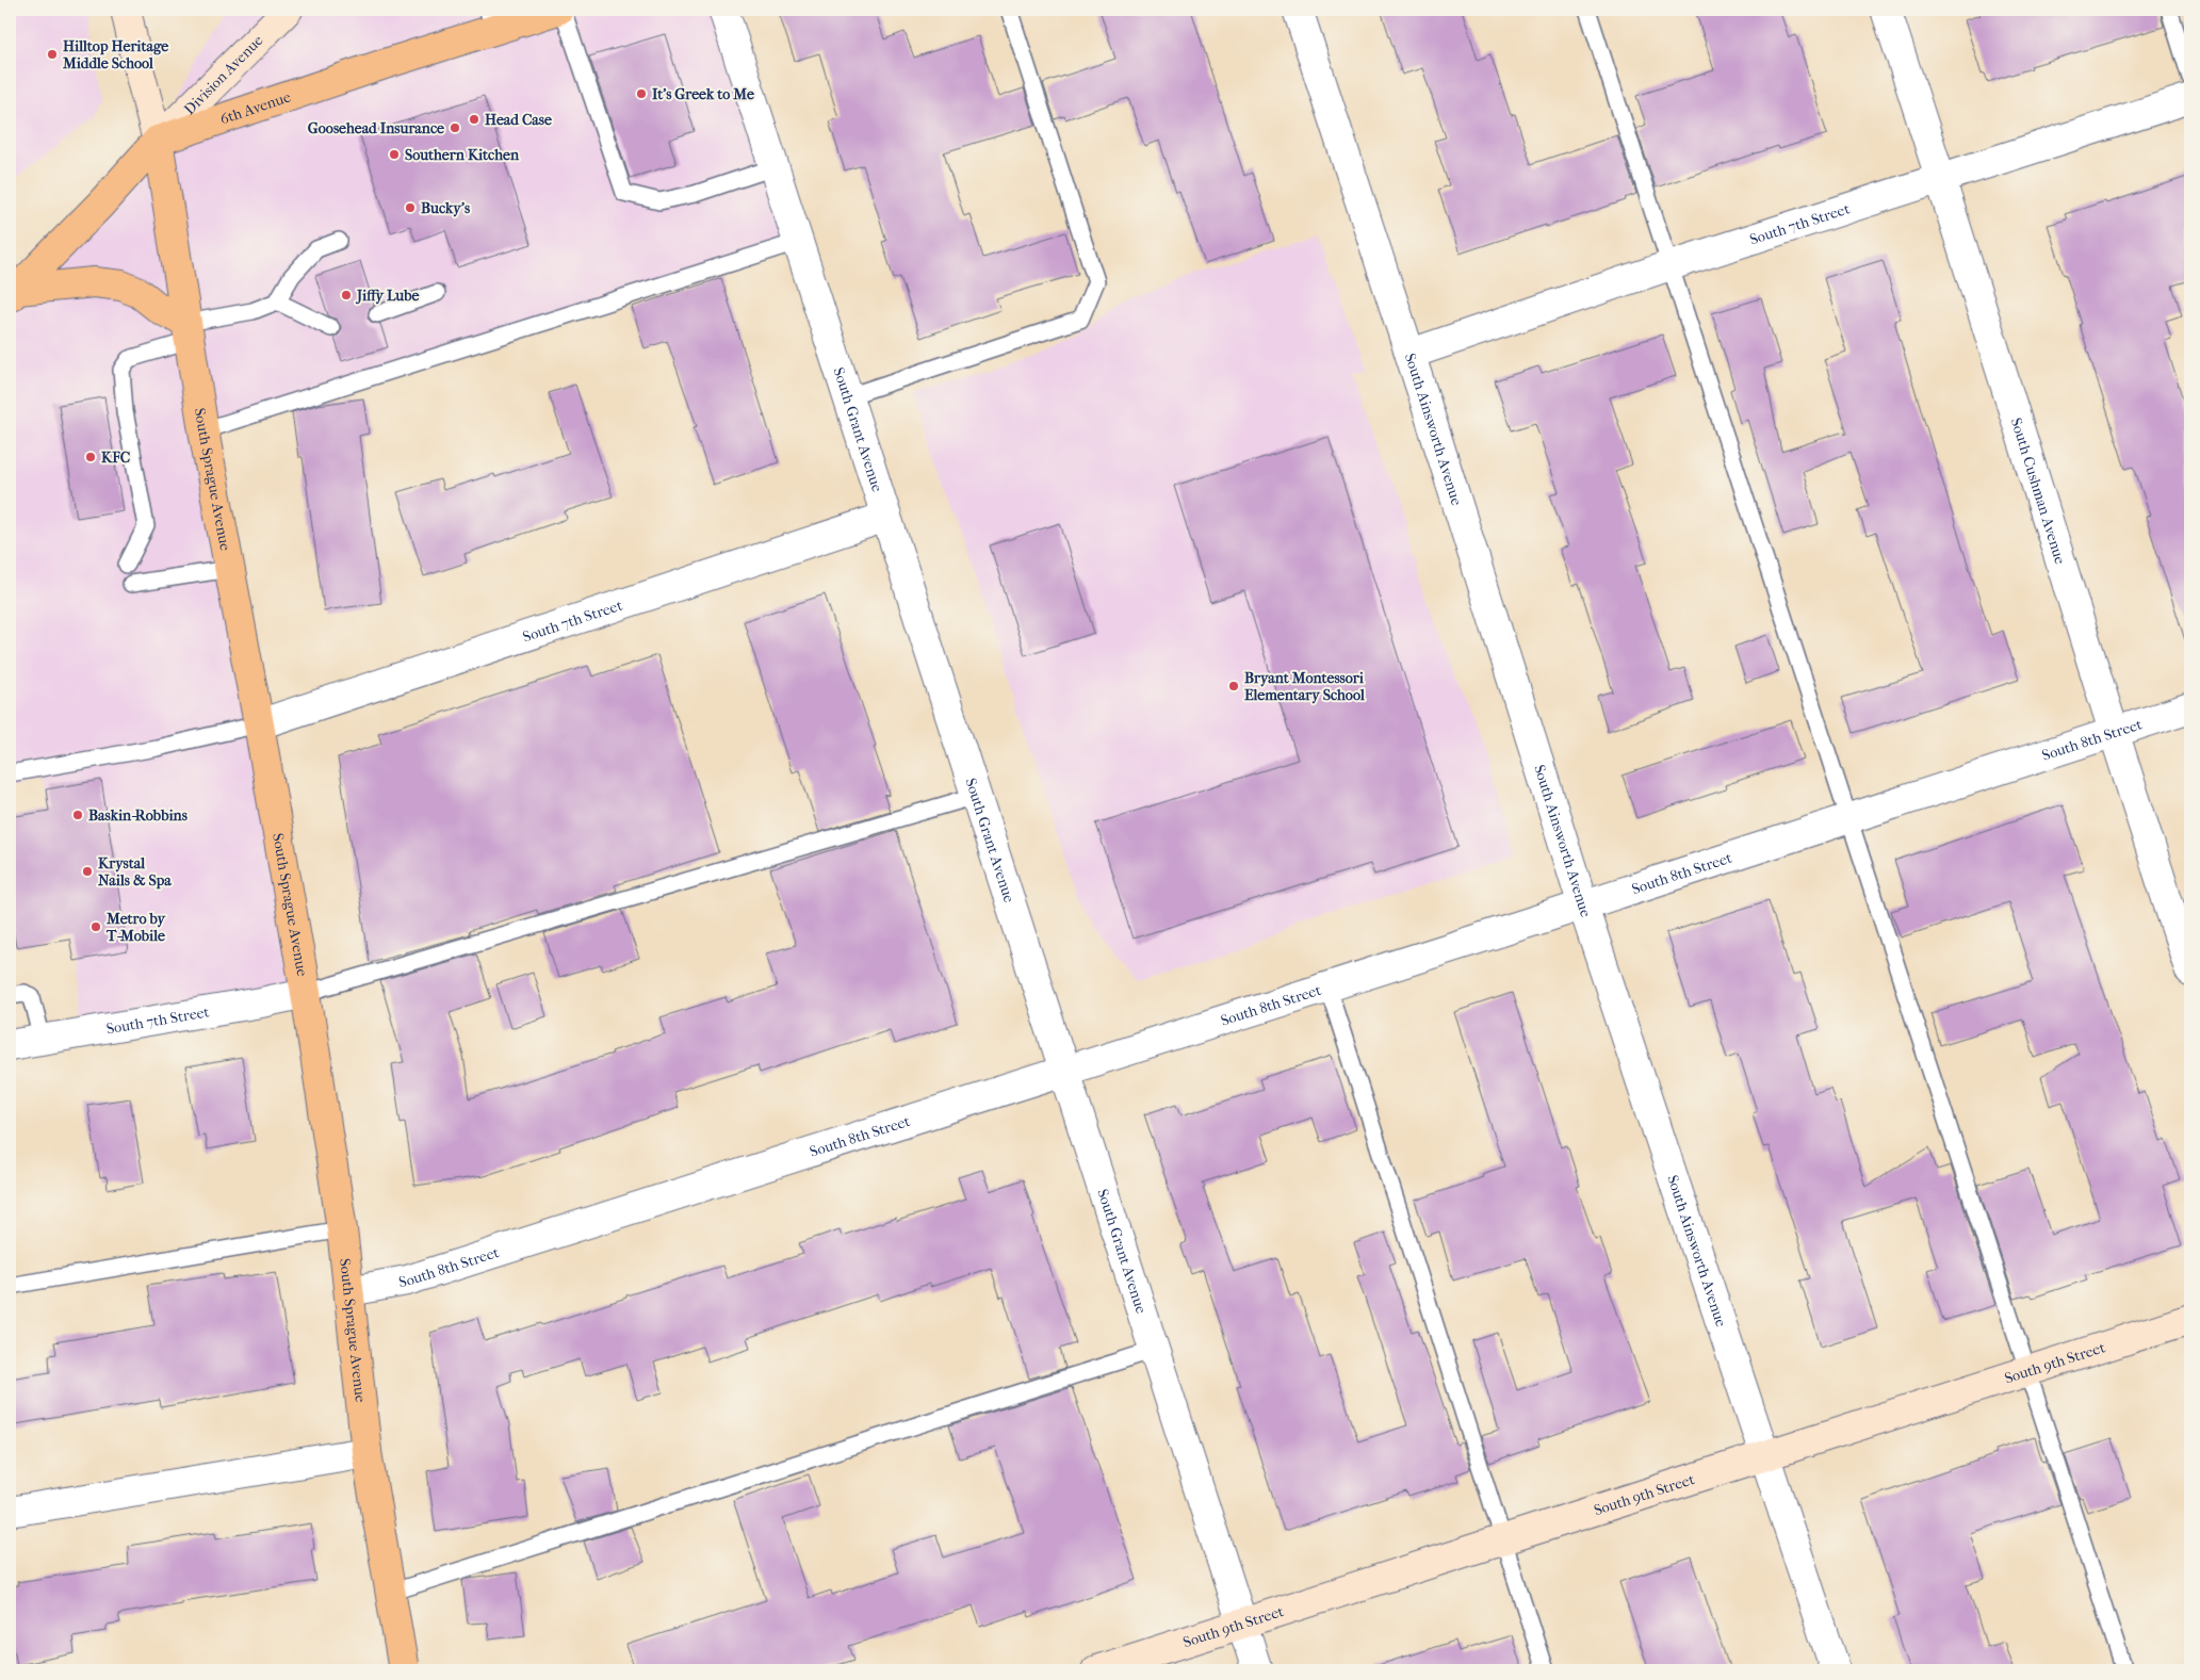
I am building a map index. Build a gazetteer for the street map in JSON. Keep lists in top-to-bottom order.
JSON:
{
  "streets": {
    "main road": ["6th Avenue", "South Sprague Avenue"],
    "street": [
      "Division Avenue",
      "South 7th Street",
      "South Grant Avenue",
      "South Ainsworth Avenue",
      "South Cushman Avenue",
      "South 8th Street",
      "South 9th Street"
    ]
  },
  "crossings": [
    ["Division Avenue", "6th Avenue"],
    ["Division Avenue", "South Sprague Avenue"],
    ["6th Avenue", "South Sprague Avenue"],
    ["South 7th Street", "South Grant Avenue"],
    ["South 7th Street", "South Ainsworth Avenue"],
    ["South 7th Street", "South Sprague Avenue"],
    ["South 7th Street", "South Cushman Avenue"],
    ["South Grant Avenue", "South 8th Street"],
    ["South Grant Avenue", "South 9th Street"],
    ["South Ainsworth Avenue", "South 8th Street"],
    ["South Ainsworth Avenue", "South 9th Street"],
    ["South Sprague Avenue", "South 8th Street"],
    ["South Cushman Avenue", "South 8th Street"]
  ],
  "places": [
    "Hilltop Heritage Middle School",
    "It's Greek to Me",
    "Head Case",
    "Goosehead Insurance",
    "Southern Kitchen",
    "Bucky's",
    "Jiffy Lube",
    "KFC",
    "Bryant Montessori Elementary School",
    "Baskin-Robbins",
    "Krystal Nails & Spa",
    "Metro by T-Mobile"
  ]
}
